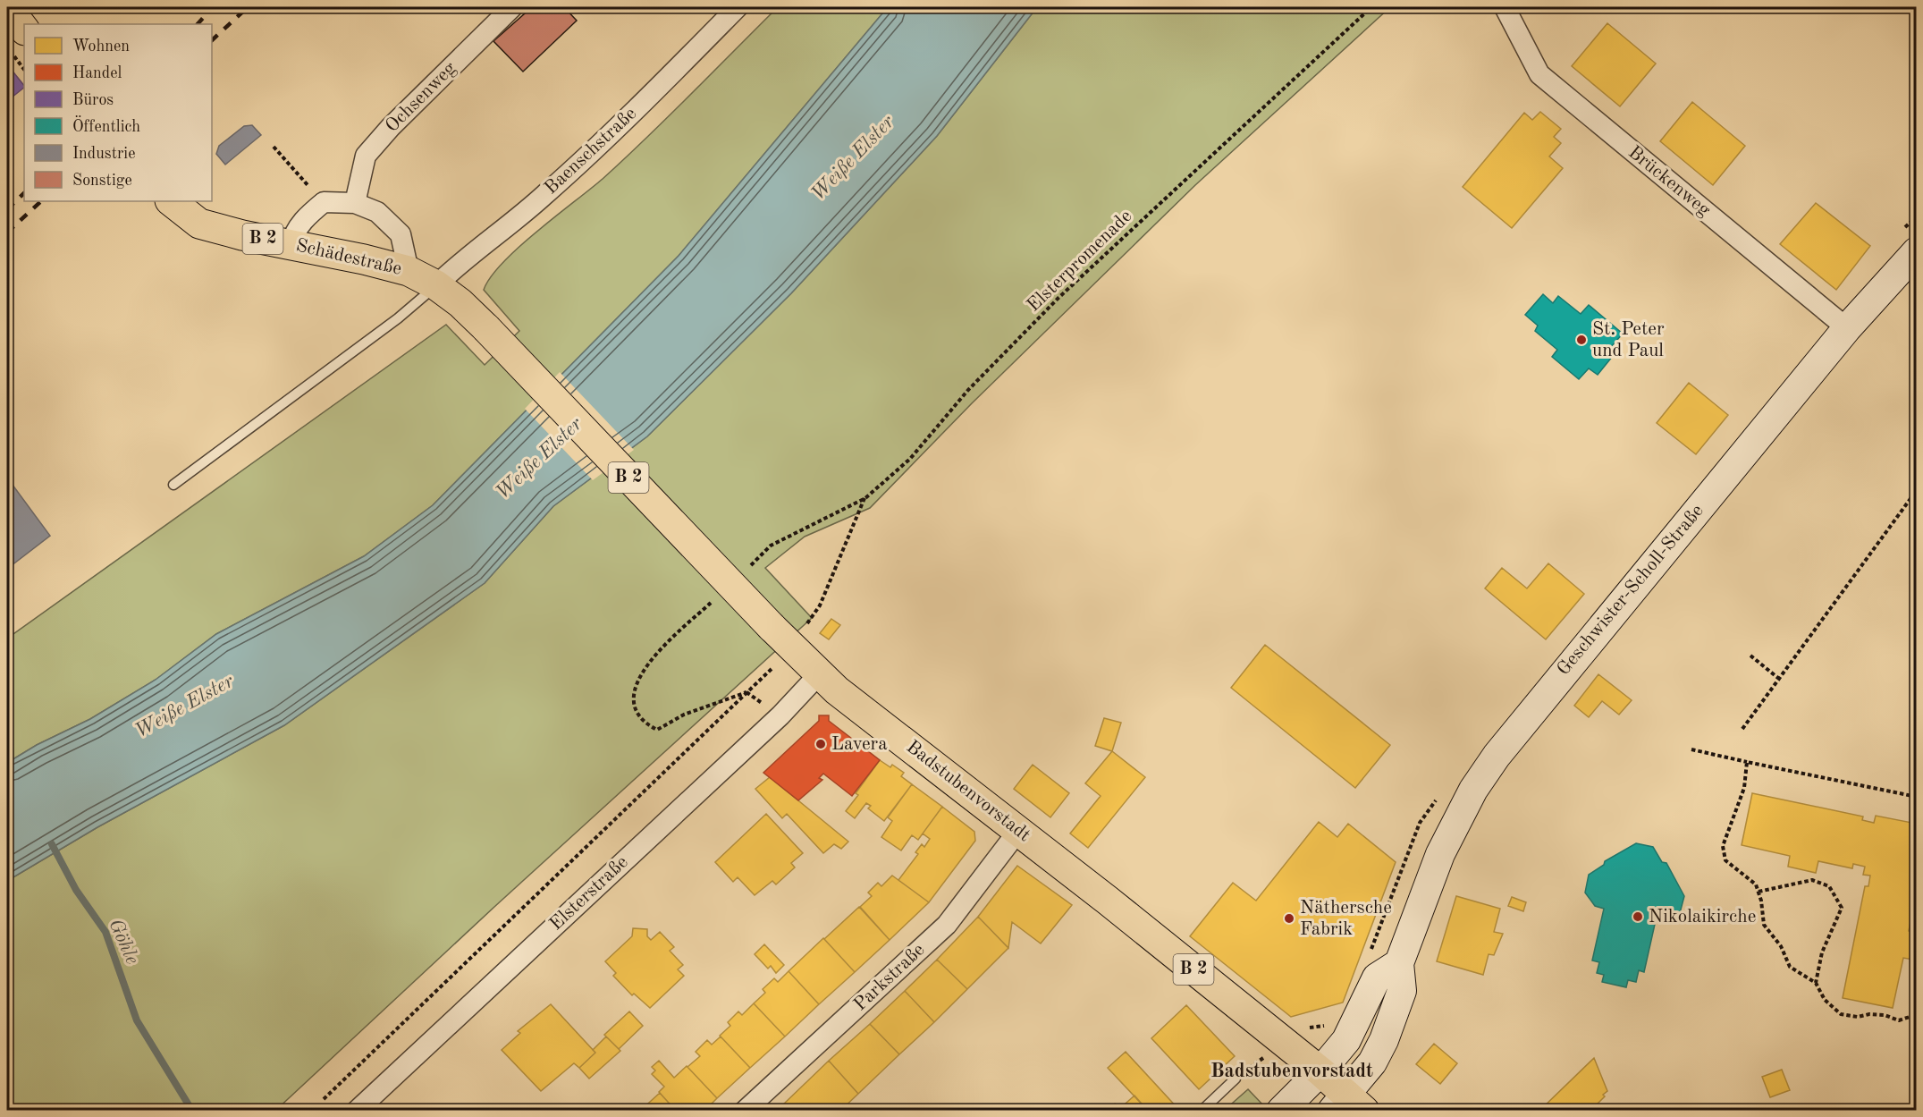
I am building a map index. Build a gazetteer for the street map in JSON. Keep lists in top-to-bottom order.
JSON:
{
  "streets": {
    "main road": ["B 2", "Schädestraße", "Badstubenvorstadt"],
    "street": [
      "Ochsenweg",
      "Baenschstraße",
      "Brückenweg",
      "Geschwister-Scholl-Straße",
      "Elsterstraße",
      "Parkstraße"
    ],
    "path": ["Elsterpromenade"]
  },
  "crossings": [
    ["Baenschstraße", "Schädestraße"],
    ["Brückenweg", "Geschwister-Scholl-Straße"],
    ["Schädestraße", "Badstubenvorstadt"],
    ["Geschwister-Scholl-Straße", "Badstubenvorstadt"],
    ["Badstubenvorstadt", "Elsterstraße"],
    ["Badstubenvorstadt", "Parkstraße"]
  ],
  "districts": ["Badstubenvorstadt"],
  "water": ["Weiße Elster", "Göhle"],
  "places": [
    "St. Peter und Paul",
    "Lavera",
    "Nikolaikirche",
    "Näthersche Fabrik"
  ],
  "legend": [
    "Wohnen",
    "Handel",
    "Büros",
    "Öffentlich",
    "Industrie",
    "Sonstige"
  ]
}
